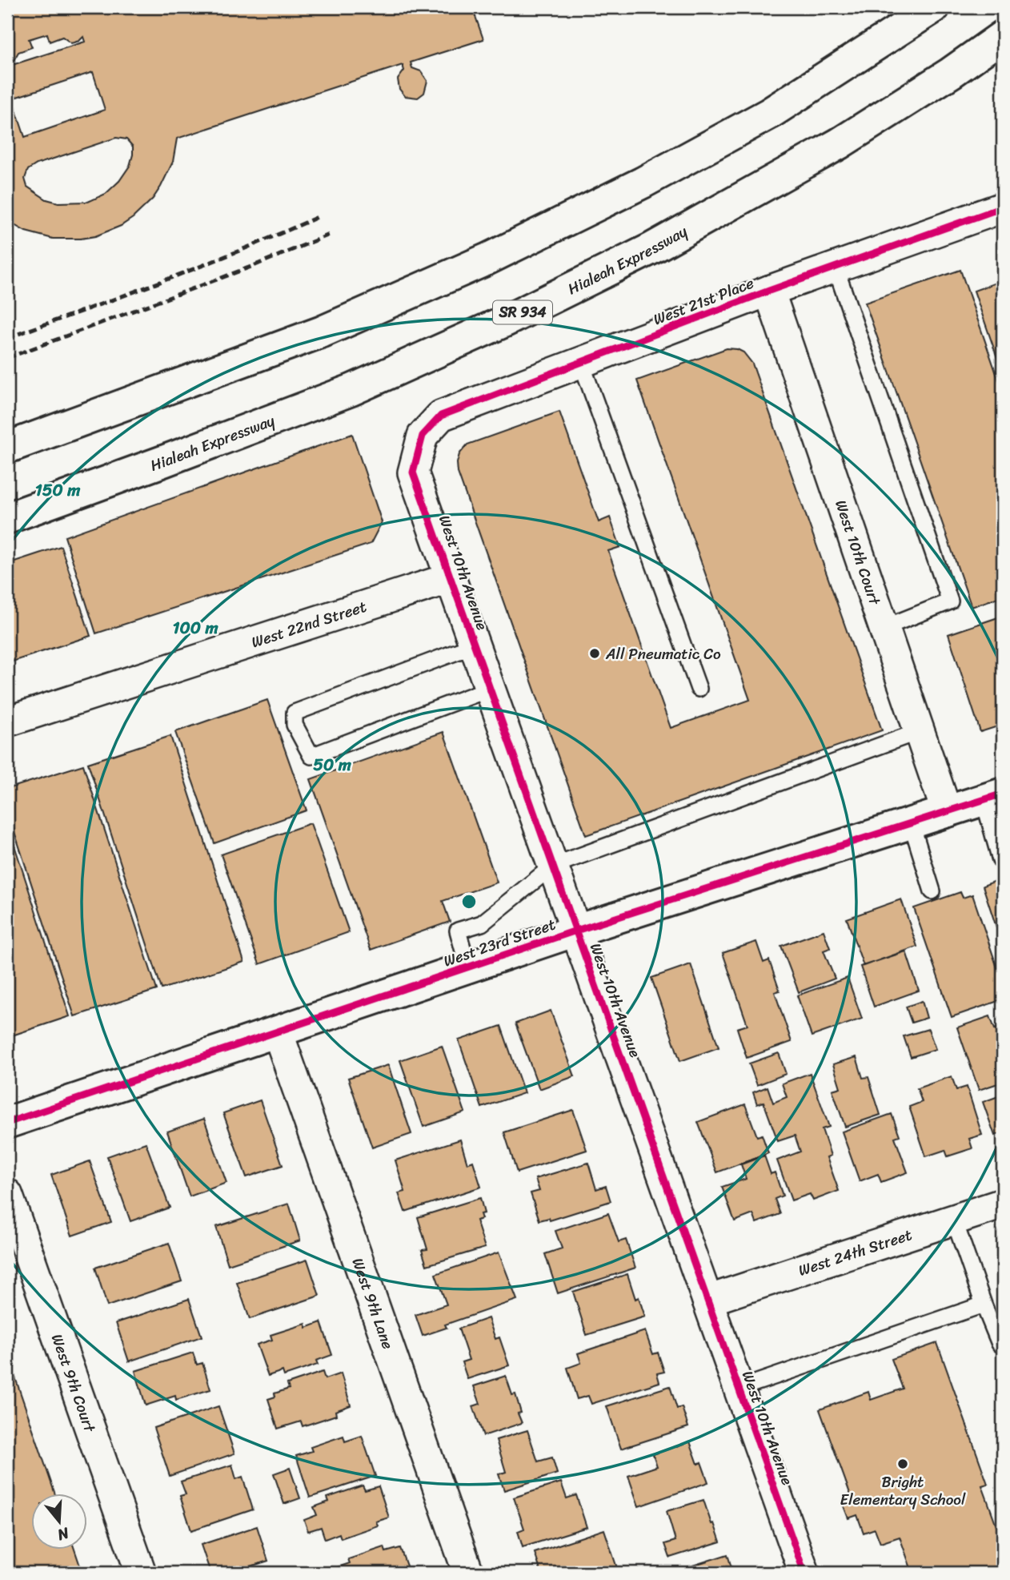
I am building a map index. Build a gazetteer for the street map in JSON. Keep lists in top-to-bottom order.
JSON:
{
  "streets": {
    "main road": ["Hialeah Expressway", "SR 934", "West 23rd Street"],
    "street": [
      "West 21st Place",
      "West 10th Court",
      "West 10th Avenue",
      "West 22nd Street",
      "West 24th Street",
      "West 9th Lane",
      "West 9th Court"
    ]
  },
  "crossings": [
    ["West 21st Place", "West 10th Court"],
    ["West 21st Place", "West 10th Avenue"],
    ["West 10th Court", "West 23rd Street"],
    ["West 10th Avenue", "West 22nd Street"],
    ["West 10th Avenue", "West 23rd Street"],
    ["West 10th Avenue", "West 24th Street"],
    ["West 23rd Street", "West 9th Lane"]
  ],
  "places": ["All Pneumatic Co", "Bright Elementary School"],
  "north": "bottom",
  "rings": ["150 m", "100 m", "50 m"]
}
